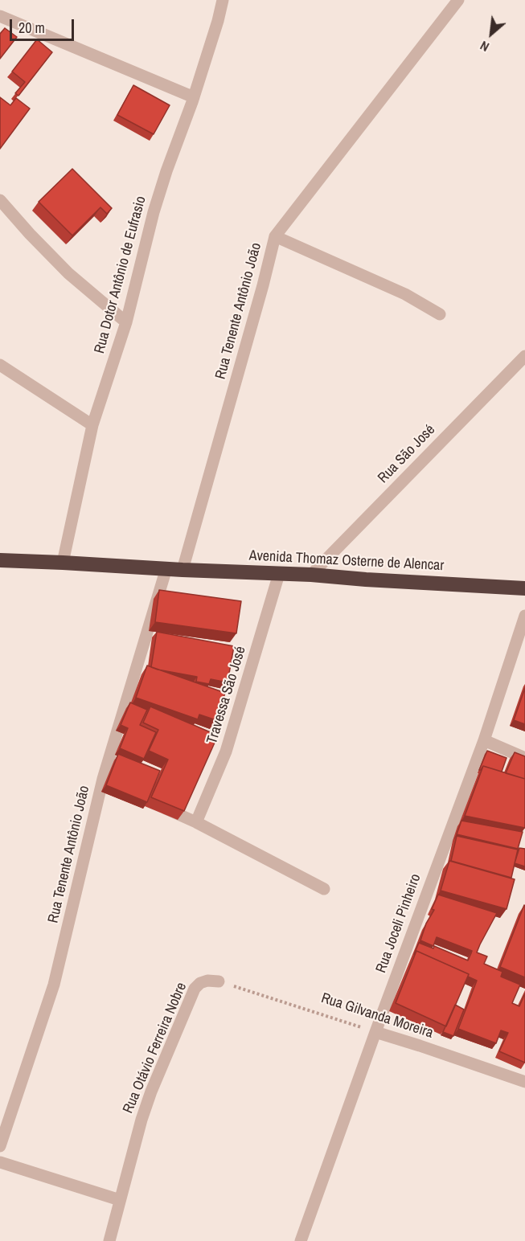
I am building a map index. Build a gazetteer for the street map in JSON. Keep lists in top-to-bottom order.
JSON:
{
  "streets": {
    "highway": ["Avenida Thomaz Osterne de Alencar"],
    "street": [
      "Rua Dotor Antônio de Eufrasio",
      "Rua Tenente Antônio João",
      "Rua São José",
      "Travessa São José",
      "Rua Joceli Pinheiro",
      "Rua Gilvanda Moreira",
      "Rua Otávio Ferreira Nobre"
    ]
  },
  "crossings": [
    ["Rua Dotor Antônio de Eufrasio", "Avenida Thomaz Osterne de Alencar"],
    ["Rua Tenente Antônio João", "Avenida Thomaz Osterne de Alencar"],
    ["Rua São José", "Avenida Thomaz Osterne de Alencar"],
    ["Avenida Thomaz Osterne de Alencar", "Travessa São José"],
    ["Rua Joceli Pinheiro", "Rua Gilvanda Moreira"],
    ["Rua Gilvanda Moreira", "Rua Otávio Ferreira Nobre"]
  ],
  "scale_bar": "20 m",
  "north": "bottom left"
}
